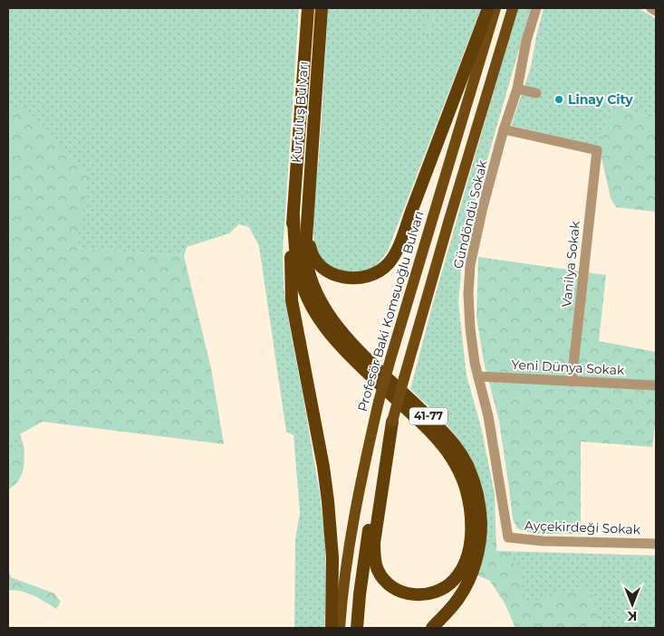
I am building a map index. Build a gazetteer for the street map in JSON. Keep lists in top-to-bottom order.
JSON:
{
  "streets": {
    "highway": ["Kurtuluş Bulvarı", "41-77"],
    "main road": ["Profesör Baki Komsuoğlu Bulvarı"],
    "street": [
      "Gündöndü Sokak",
      "Vanilya Sokak",
      "Yeni Dünya Sokak",
      "Ayçekirdeği Sokak"
    ]
  },
  "crossings": [
    ["Kurtuluş Bulvarı", "41-77"],
    ["Gündöndü Sokak", "Vanilya Sokak"],
    ["Gündöndü Sokak", "Yeni Dünya Sokak"],
    ["Gündöndü Sokak", "Ayçekirdeği Sokak"],
    ["Vanilya Sokak", "Yeni Dünya Sokak"]
  ],
  "places": ["Linay City"],
  "north": "bottom"
}
